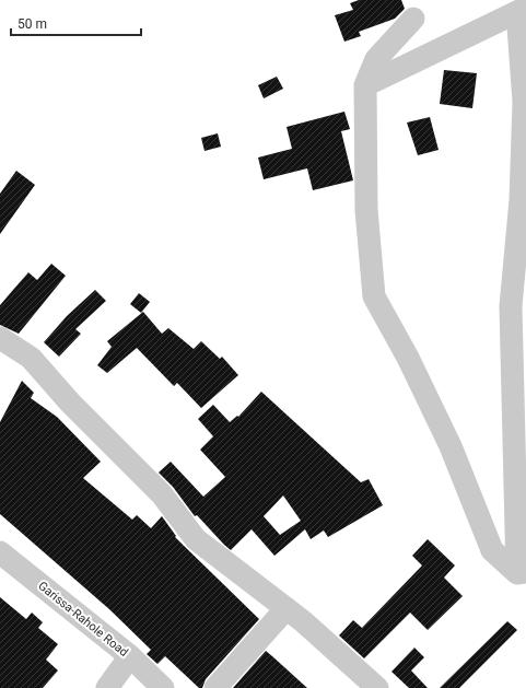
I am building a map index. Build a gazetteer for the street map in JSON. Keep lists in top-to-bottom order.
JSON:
{
  "streets": {
    "street": ["Garissa-Rahole Road"]
  },
  "scale_bar": "50 m"
}
